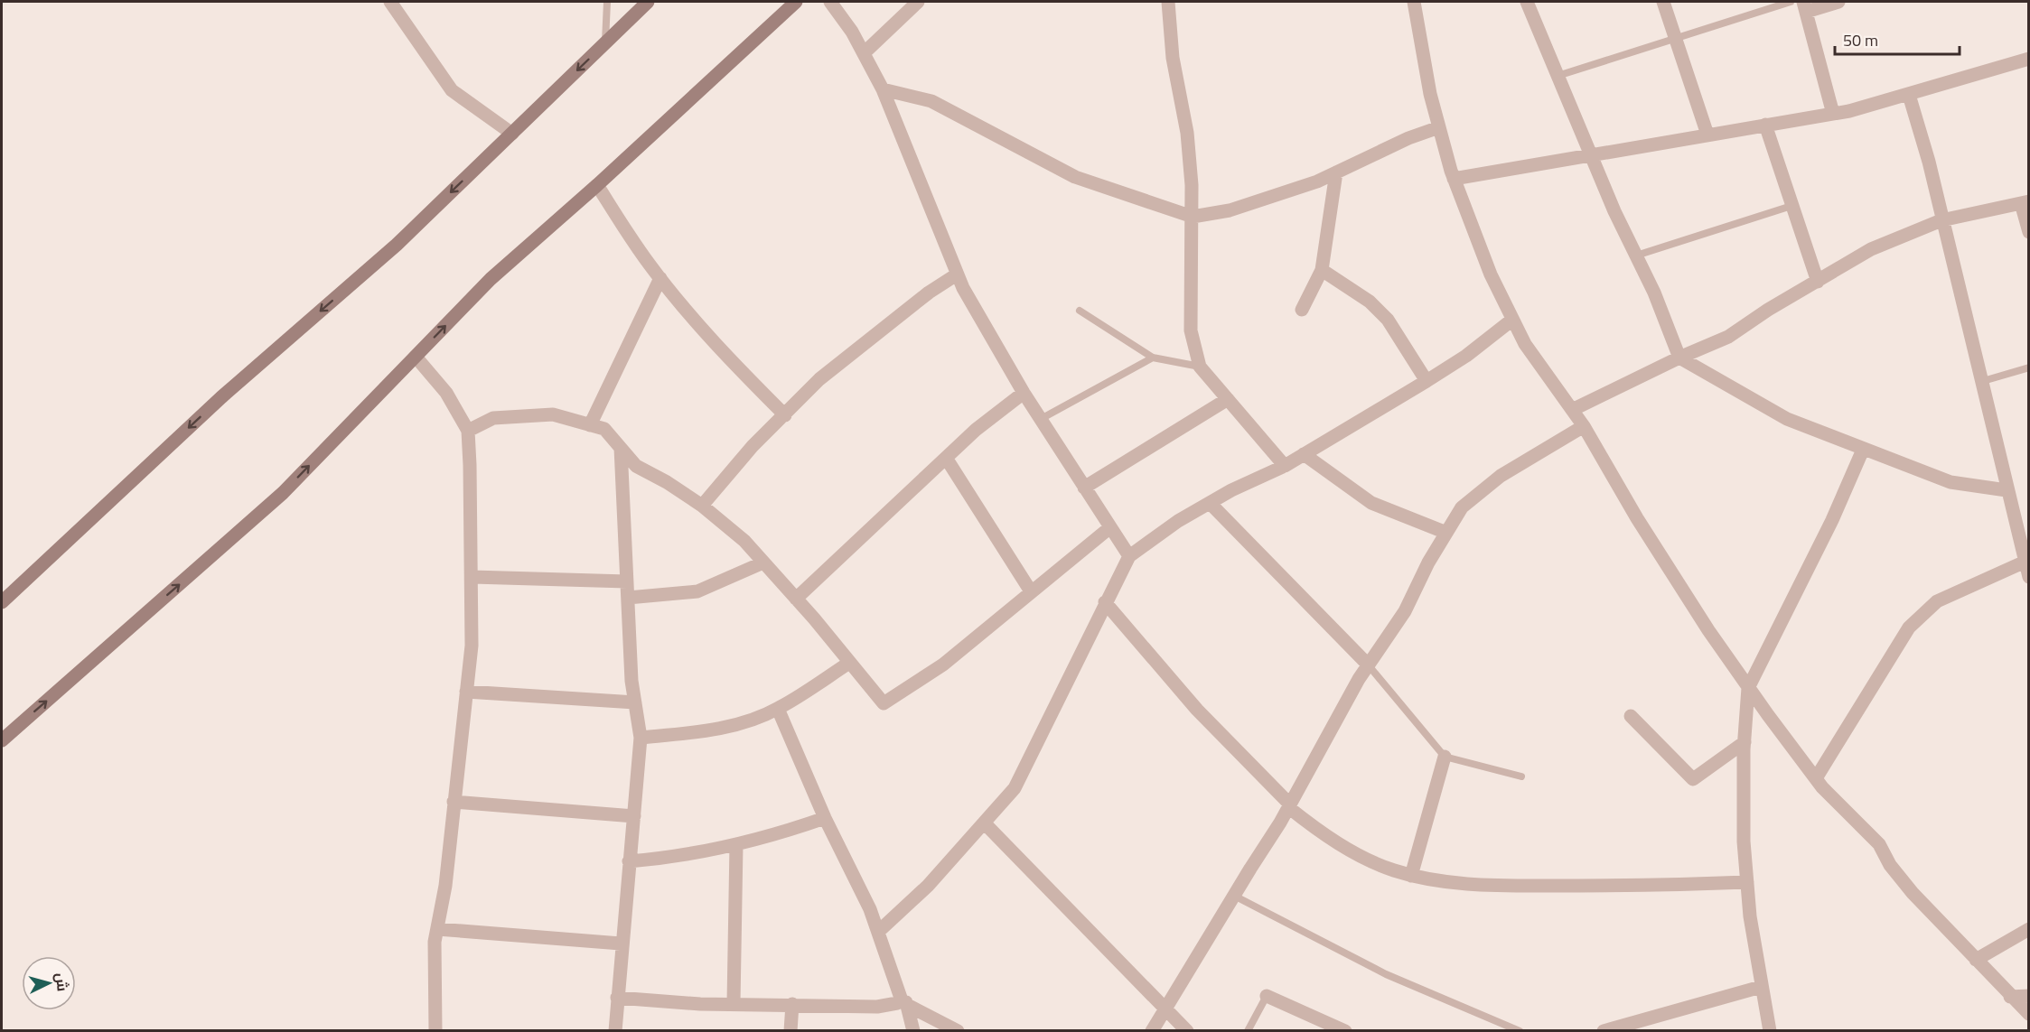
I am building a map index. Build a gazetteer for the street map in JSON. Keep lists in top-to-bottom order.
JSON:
{
  "scale_bar": "50 m",
  "north": "right"
}
